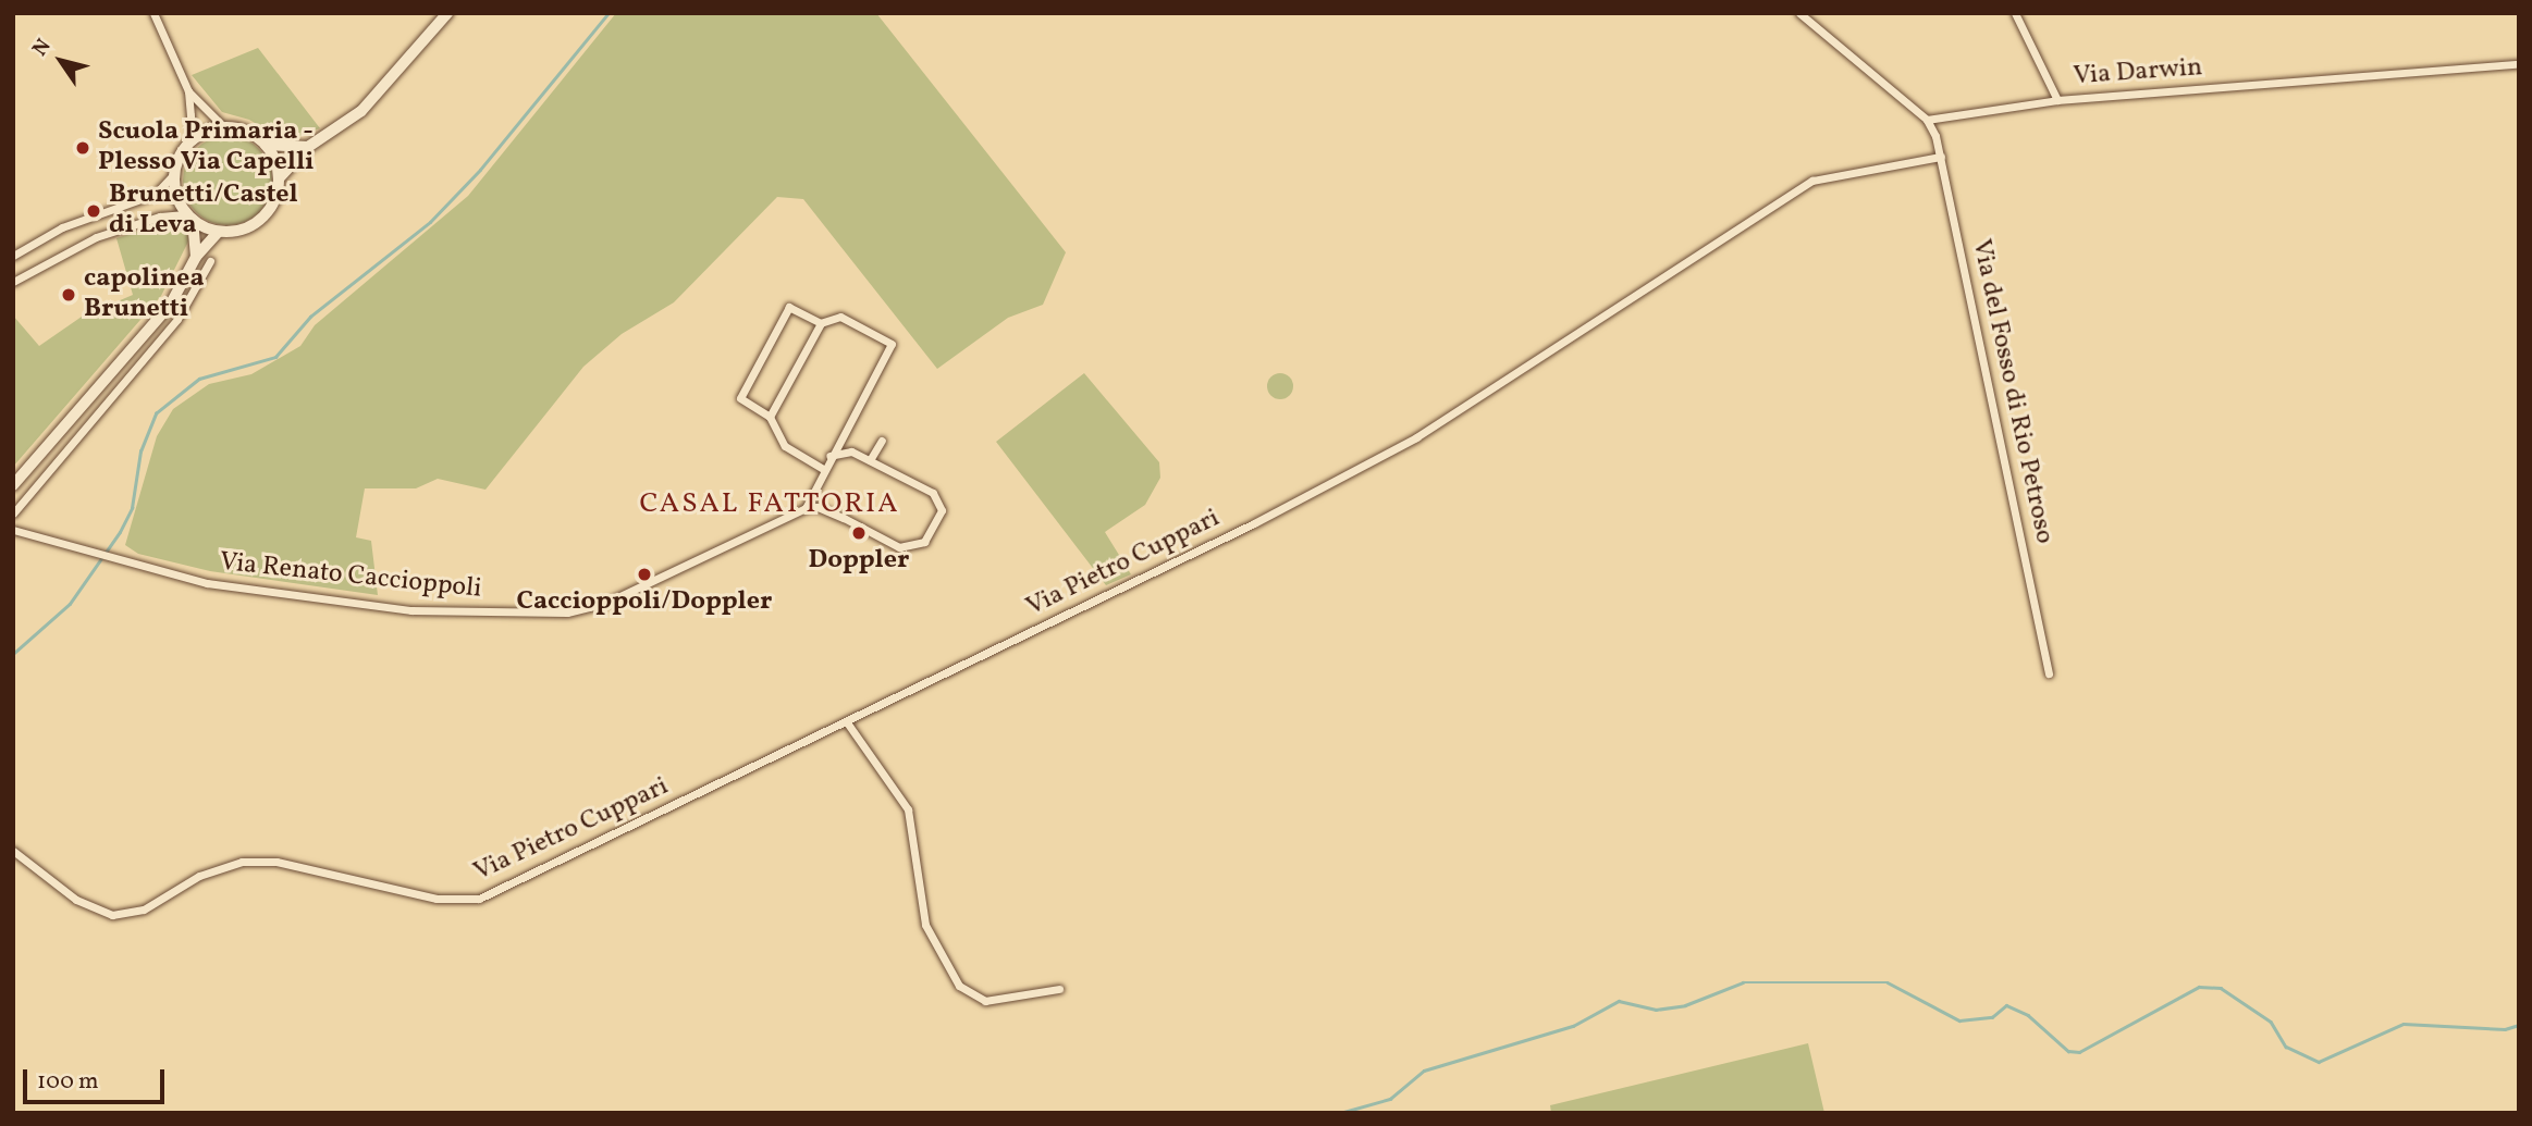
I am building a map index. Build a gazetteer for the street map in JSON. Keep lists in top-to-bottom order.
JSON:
{
  "streets": {
    "street": [
      "Via Darwin",
      "Via del Fosso di Rio Petroso",
      "Via Pietro Cuppari",
      "Via Renato Caccioppoli"
    ]
  },
  "crossings": [
    ["Via Darwin", "Via del Fosso di Rio Petroso"],
    ["Via del Fosso di Rio Petroso", "Via Pietro Cuppari"]
  ],
  "districts": ["CASAL FATTORIA"],
  "places": [
    "Scuola Primaria - Plesso Via Capelli",
    "Brunetti/Castel di Leva",
    "capolinea Brunetti",
    "Doppler",
    "Caccioppoli/Doppler"
  ],
  "scale_bar": "100 m",
  "north": "top left"
}
